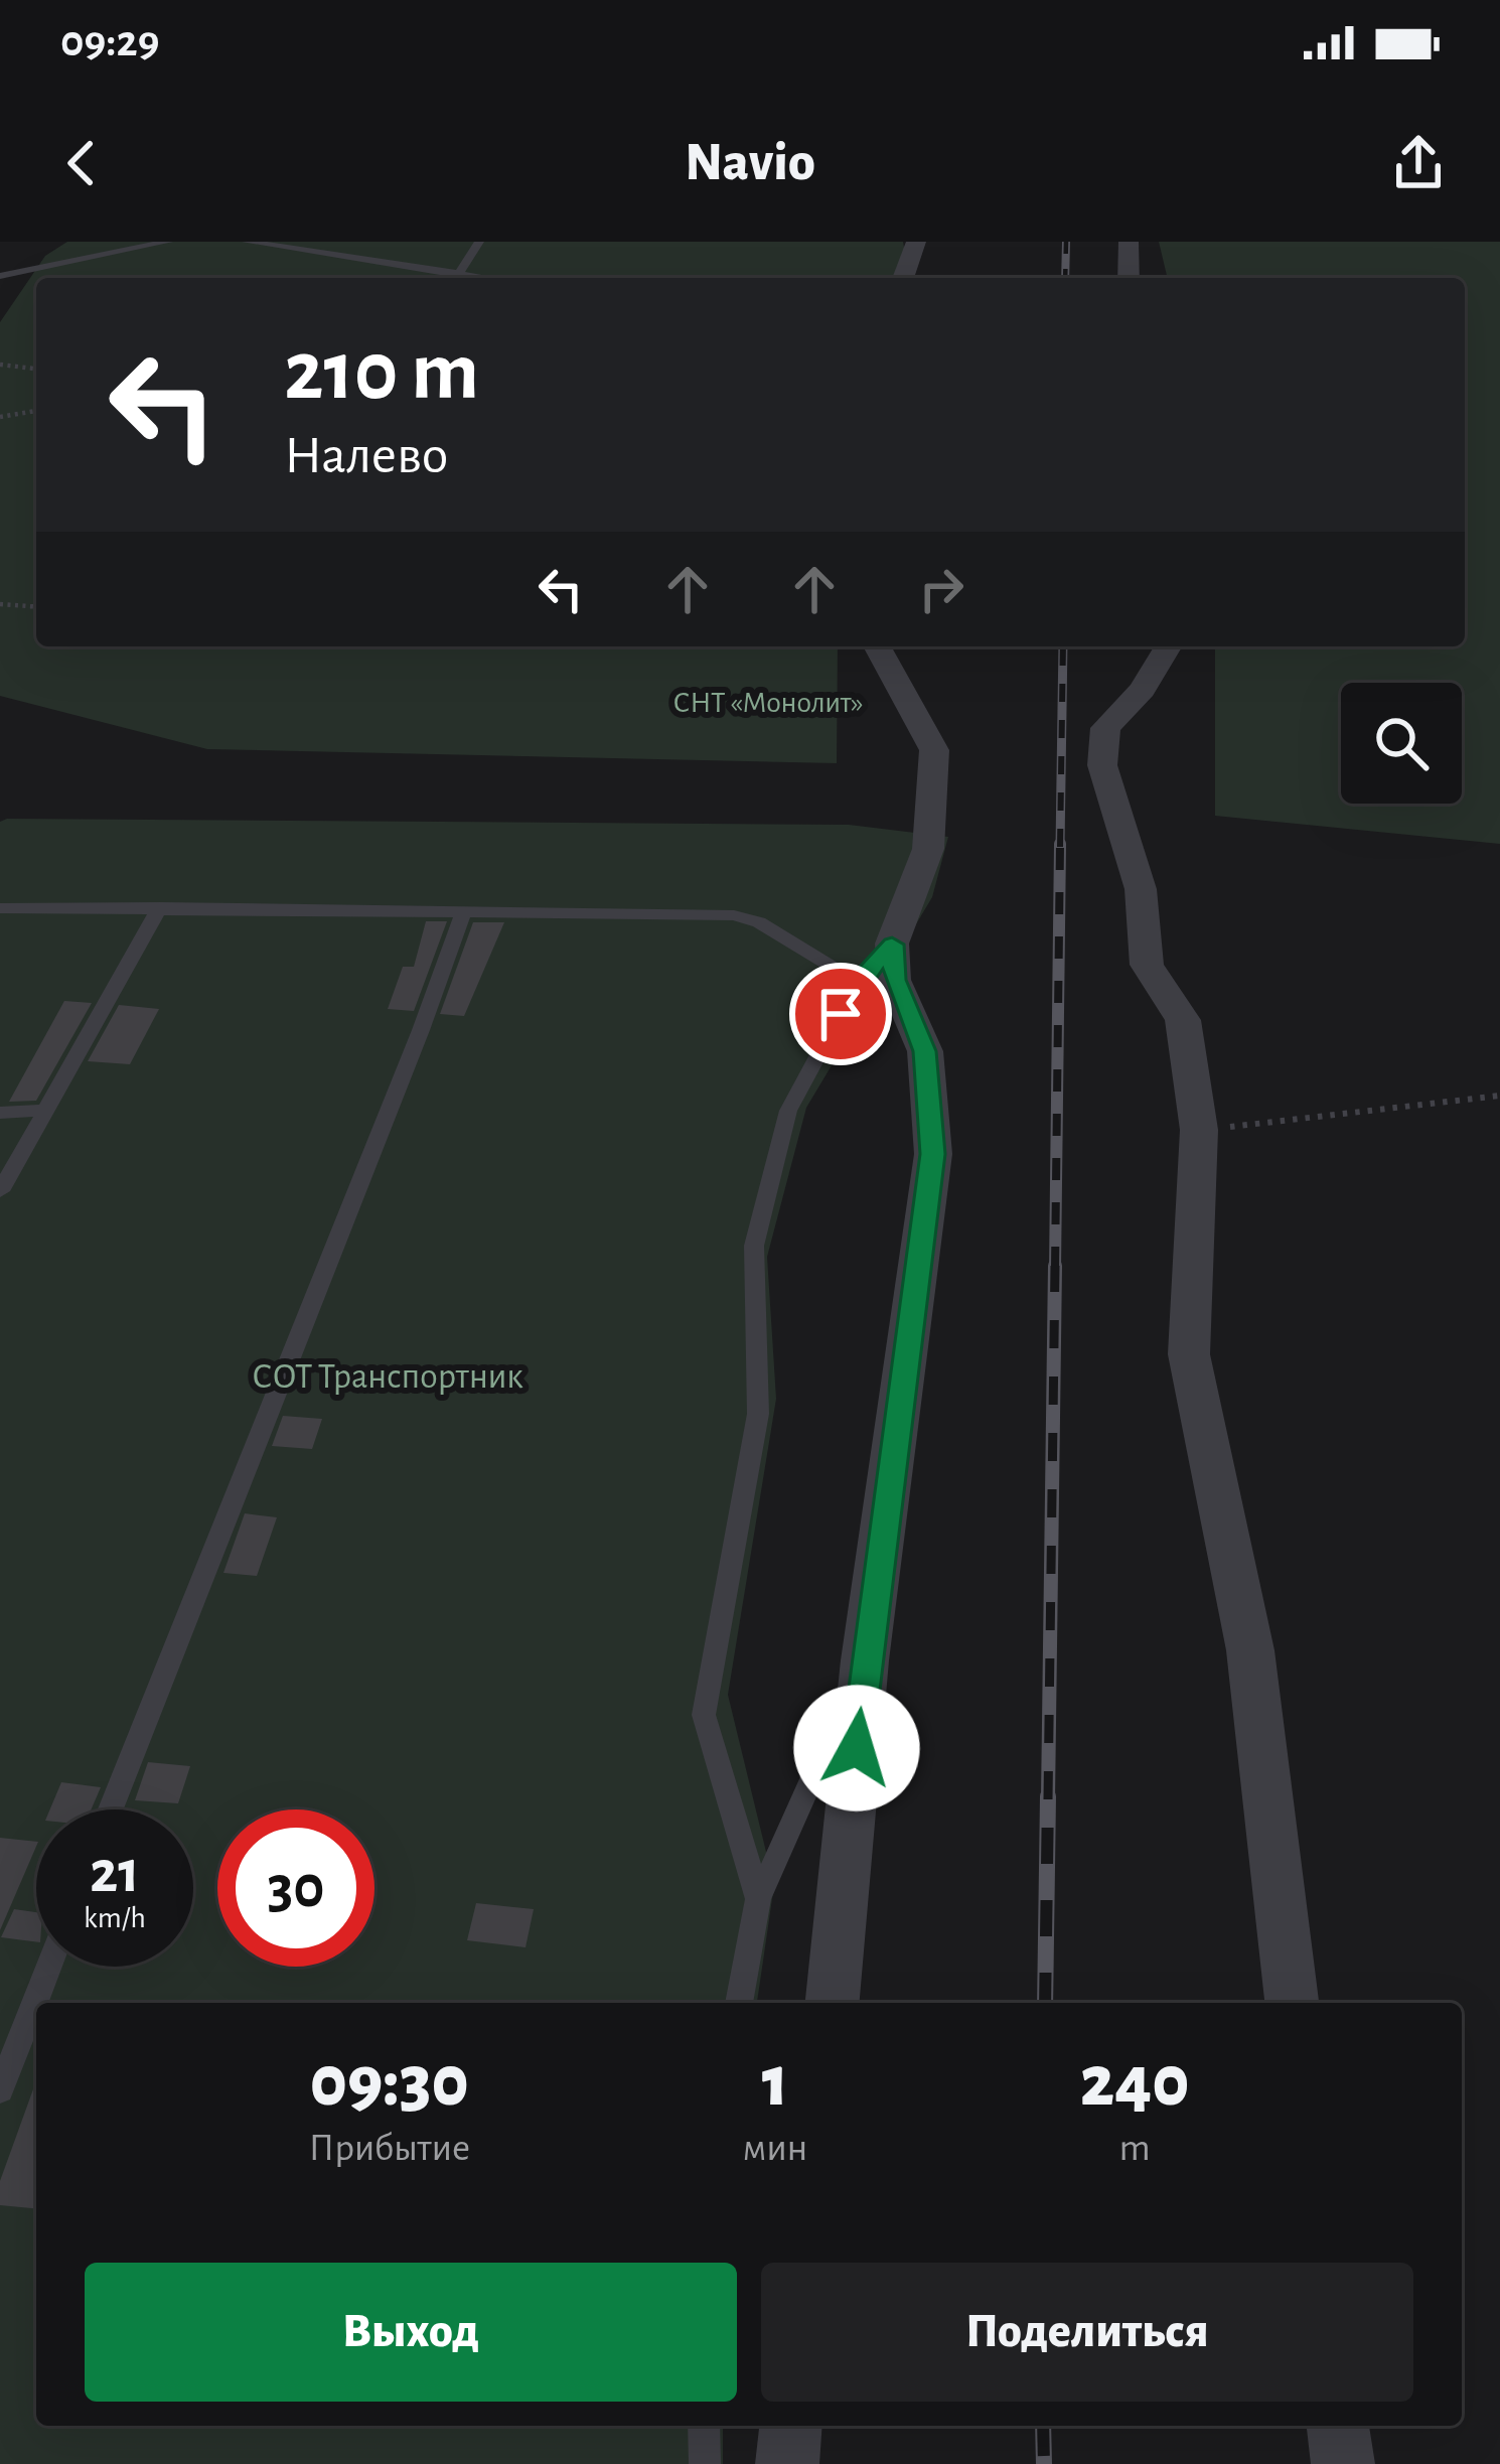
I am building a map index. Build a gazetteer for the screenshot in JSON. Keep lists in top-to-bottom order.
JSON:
{
  "parks": ["СНТ «Монолит»", "СОТ Транспортник"],
  "page": {
    "status": "09:29",
    "header": "Navio",
    "turn": ["210 m", "Налево"],
    "speed": "21 km/h",
    "limit": "30",
    "eta": [
      "09:30",
      "Прибытие",
      "1",
      "мин",
      "240",
      "m"
    ],
    "buttons": ["Выход", "Поделиться"]
  }
}
